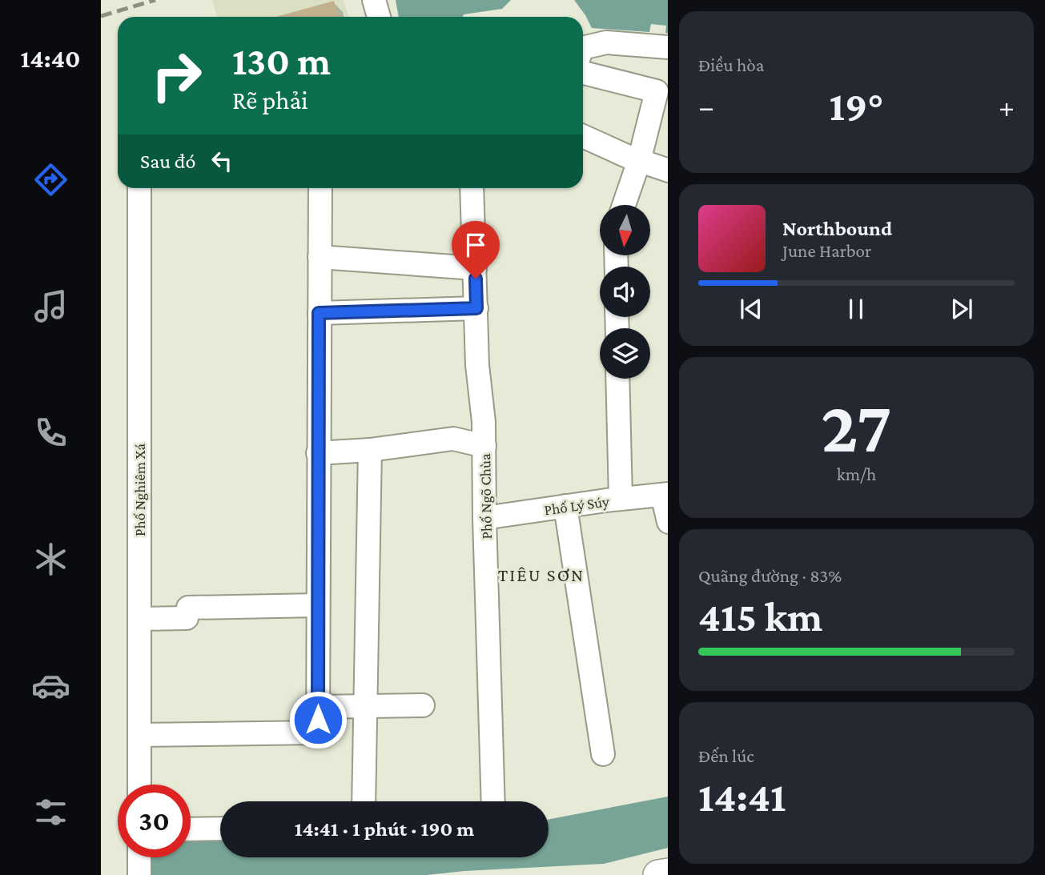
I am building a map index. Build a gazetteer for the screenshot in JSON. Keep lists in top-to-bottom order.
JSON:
{
  "streets": {
    "street": ["Phố Nghiêm Xá", "Phố Ngõ Chùa", "Phố Lý Súy"]
  },
  "crossings": [
    ["Phố Ngõ Chùa", "Phố Lý Súy"]
  ],
  "districts": ["TIÊU SƠN"],
  "north": "bottom",
  "page": {
    "tabs": "14:40",
    "tile": [
      "Điều hòa",
      ["27", "km/h"],
      ["Quãng đường · 83%", "415 km"],
      ["Đến lúc", "14:41"]
    ],
    "turn": ["130 m", "Rẽ phải"],
    "heat": ["−", "19°", "+"],
    "then": "Sau đó",
    "song": ["Northbound", "June Harbor"],
    "limit": "30",
    "trip": "14:41 · 1 phút · 190 m"
  }
}
